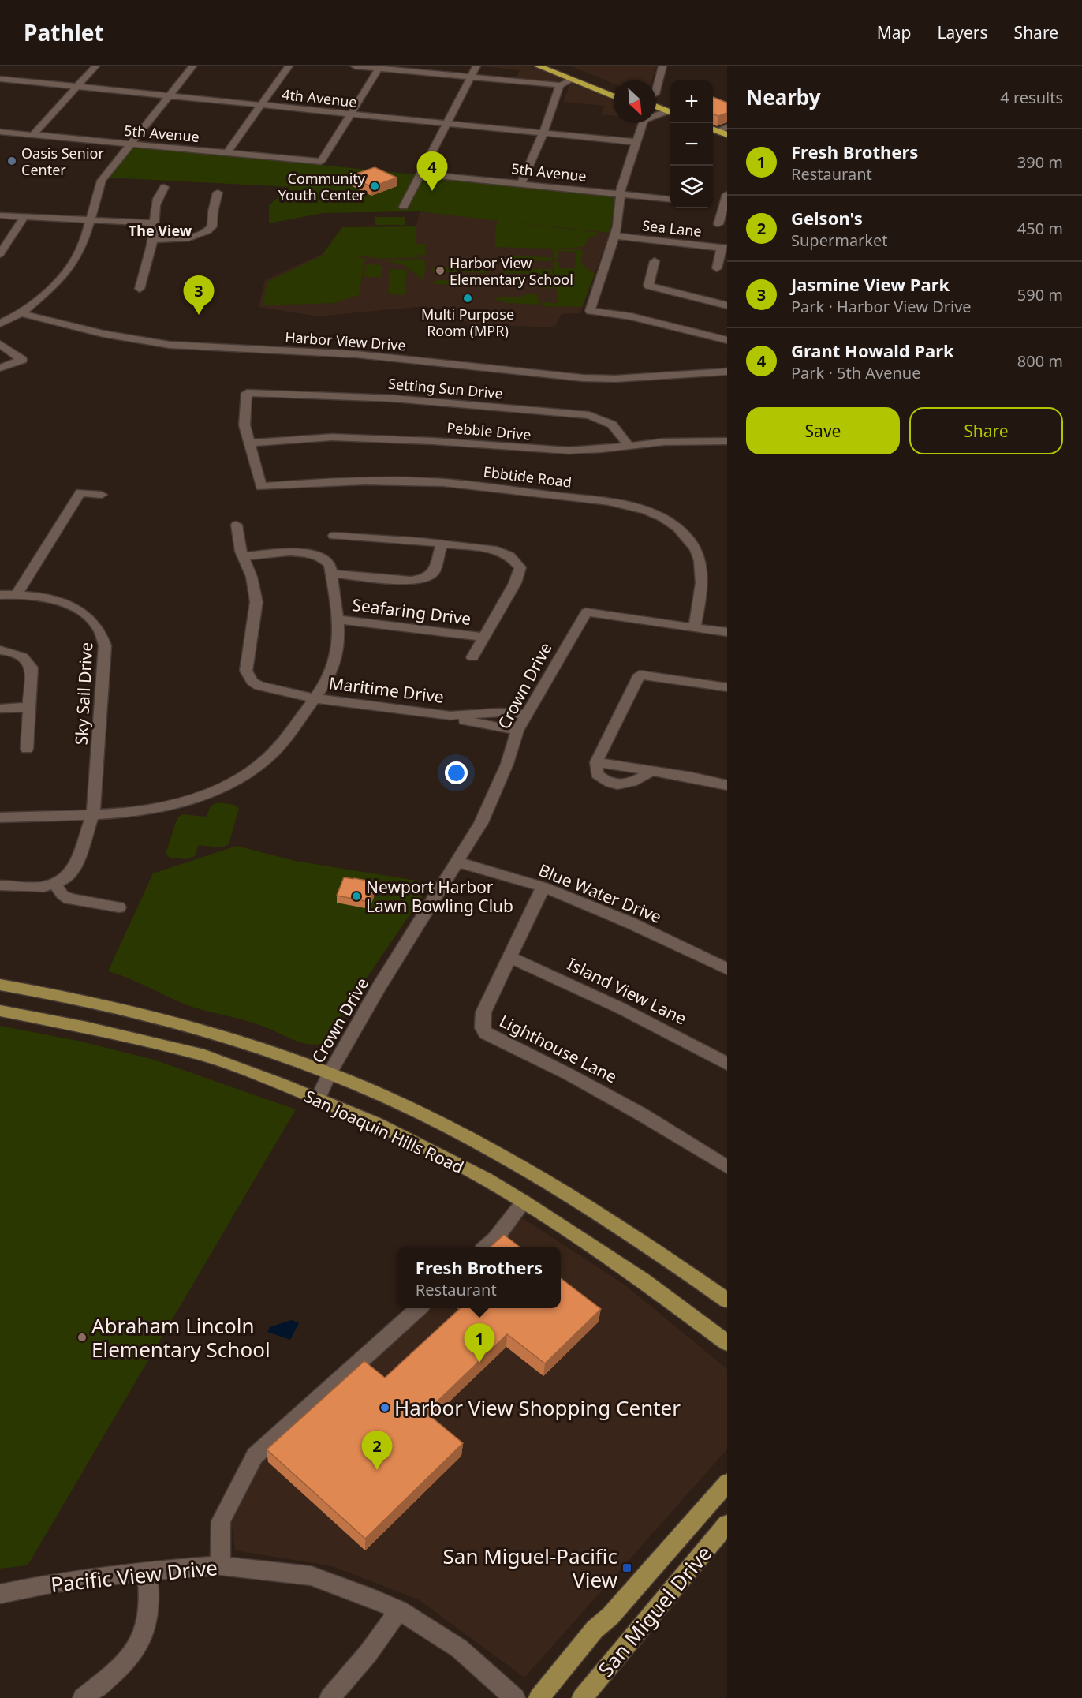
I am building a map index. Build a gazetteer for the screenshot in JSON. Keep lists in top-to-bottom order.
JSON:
{
  "streets": {
    "main road": ["San Joaquin Hills Road", "San Miguel Drive"],
    "street": [
      "4th Avenue",
      "5th Avenue",
      "Sea Lane",
      "Harbor View Drive",
      "Setting Sun Drive",
      "Pebble Drive",
      "Ebbtide Road",
      "Seafaring Drive",
      "Crown Drive",
      "Maritime Drive",
      "Sky Sail Drive",
      "Blue Water Drive",
      "Island View Lane",
      "Lighthouse Lane",
      "Pacific View Drive"
    ]
  },
  "crossings": [
    ["4th Avenue", "5th Avenue"],
    ["Setting Sun Drive", "Pebble Drive"],
    ["Setting Sun Drive", "Ebbtide Road"],
    ["Pebble Drive", "Ebbtide Road"],
    ["Ebbtide Road", "Crown Drive"],
    ["Crown Drive", "Maritime Drive"],
    ["Crown Drive", "Blue Water Drive"],
    ["Crown Drive", "San Joaquin Hills Road"],
    ["Blue Water Drive", "Lighthouse Lane"],
    ["Island View Lane", "Lighthouse Lane"]
  ],
  "districts": ["The View"],
  "places": {
    "other": [
      "Oasis Senior Center",
      "Community Youth Center",
      "Harbor View Elementary School",
      "Multi Purpose Room (MPR)",
      "Newport Harbor Lawn Bowling Club",
      "Abraham Lincoln Elementary School",
      "Harbor View Shopping Center"
    ],
    "transit": ["San Miguel-Pacific View"]
  },
  "north": "bottom right",
  "page": {
    "header": "Pathlet",
    "nav": ["Map", "Layers", "Share"],
    "heading": ["Nearby", "4 results"],
    "map_buttons": ["+", "−"],
    "list": [
      {
        "mark": "1",
        "name": "Fresh Brothers",
        "note": "Restaurant",
        "value": "390 m"
      },
      {
        "mark": "2",
        "name": "Gelson's",
        "note": "Supermarket",
        "value": "450 m"
      },
      {
        "mark": "3",
        "name": "Jasmine View Park",
        "note": "Park · Harbor View Drive",
        "value": "590 m"
      },
      {
        "mark": "4",
        "name": "Grant Howald Park",
        "note": "Park · 5th Avenue",
        "value": "800 m"
      }
    ],
    "pins": [
      "4",
      "3",
      "1",
      "2"
    ],
    "buttons": ["Save", "Share"],
    "popup": ["Fresh Brothers", "Restaurant"]
  }
}
